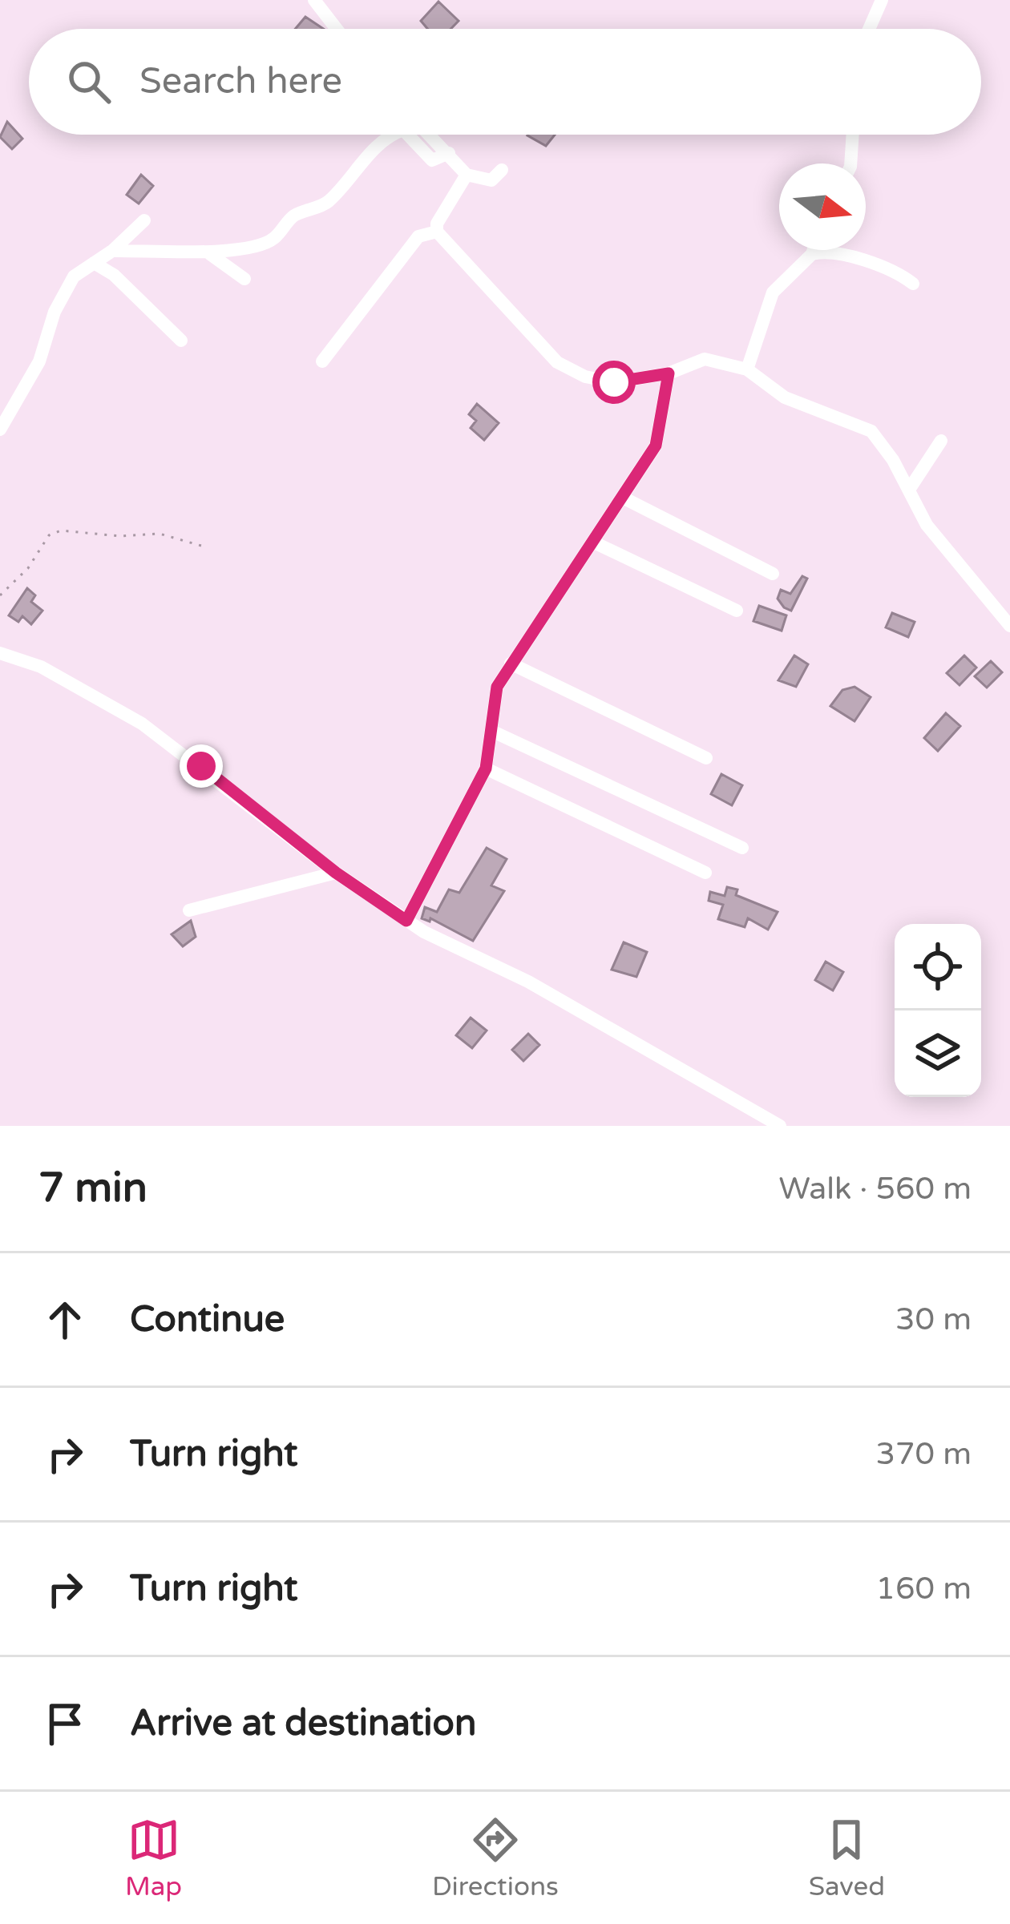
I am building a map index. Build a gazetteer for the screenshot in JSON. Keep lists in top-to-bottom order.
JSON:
{
  "north": "right",
  "page": {
    "search": "Search here",
    "heading": ["7 min", "Walk · 560 m"],
    "list": [
      ["Continue", "30 m"],
      ["Turn right", "370 m"],
      ["Turn right", "160 m"],
      "Arrive at destination"
    ],
    "nav": ["Map", "Directions", "Saved"]
  }
}
